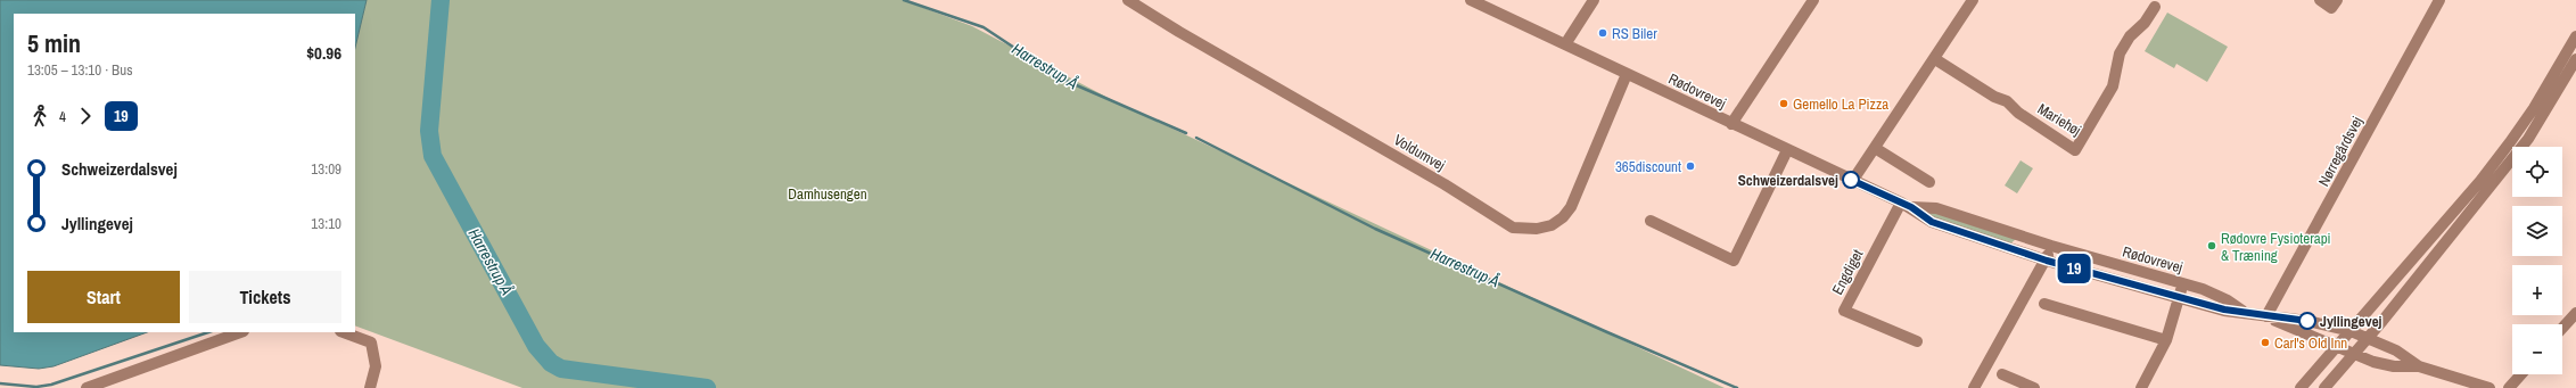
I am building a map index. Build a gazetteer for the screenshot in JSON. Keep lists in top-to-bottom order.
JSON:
{
  "streets": {
    "street": [
      "Rødovrevej",
      "Mariehøj",
      "Nørregårdsvej",
      "Voldumvej",
      "Engdiget"
    ]
  },
  "crossings": [
    ["Rødovrevej", "Nørregårdsvej"],
    ["Rødovrevej", "Voldumvej"],
    ["Rødovrevej", "Engdiget"]
  ],
  "water": ["Harrestrup Å"],
  "parks": ["Damhusengen"],
  "places": [
    "RS Biler",
    "Gemello La Pizza",
    "365discount",
    "Schweizerdalsvej",
    "Rødovre Fysioterapi & Træning",
    "Jyllingevej",
    "Carl's Old Inn"
  ],
  "lines": ["bus line 19"],
  "page": {
    "on_map": "19",
    "heading": ["5 min", "13:05 – 13:10 · Bus", "$0.96"],
    "legs": ["4", "19"],
    "list": [
      {
        "name": "Schweizerdalsvej",
        "value": "13:09"
      },
      {
        "name": "Jyllingevej",
        "value": "13:10"
      }
    ],
    "map_buttons": ["+", "−"],
    "buttons": ["Start", "Tickets"]
  }
}
